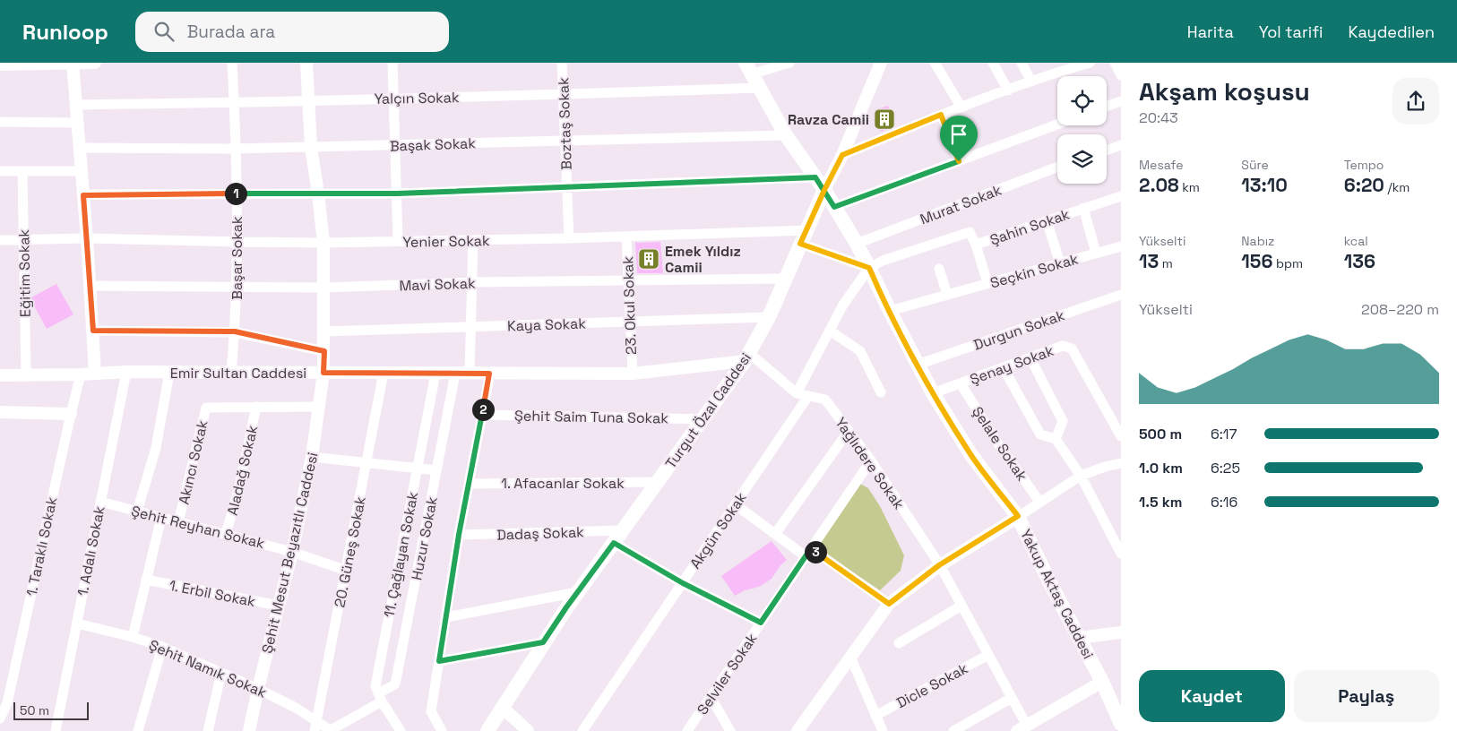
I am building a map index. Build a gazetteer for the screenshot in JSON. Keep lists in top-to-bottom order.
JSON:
{
  "streets": {
    "main road": ["Turgut Özal Caddesi", "Yakup Aktaş Caddesi"],
    "street": [
      "Yalçın Sokak",
      "Boztaş Sokak",
      "Başak Sokak",
      "Murat Sokak",
      "Şahin Sokak",
      "Yenier Sokak",
      "Başar Sokak",
      "Seçkin Sokak",
      "Eğitim Sokak",
      "Mavi Sokak",
      "23. Okul Sokak",
      "Kaya Sokak",
      "Durgun Sokak",
      "Şenay Sokak",
      "Emir Sultan Caddesi",
      "Şehit Saim Tuna Sokak",
      "Şelale Sokak",
      "Akıncı Sokak",
      "Yağlıdere Sokak",
      "Aladağ Sokak",
      "1. Afacanlar Sokak",
      "Şehit Reyhan Sokak",
      "Akgün Sokak",
      "Dadaş Sokak",
      "Huzur Sokak",
      "1. Taraklı Sokak",
      "1. Adalı Sokak",
      "20. Güneş Sokak",
      "Şehit Mesut Beyazıtlı Caddesi",
      "11. Çağlayan Sokak",
      "1. Erbil Sokak",
      "Şehit Namık Sokak",
      "Selviler Sokak",
      "Dicle Sokak"
    ]
  },
  "crossings": [
    ["Yalçın Sokak", "Boztaş Sokak"],
    ["Yalçın Sokak", "Başar Sokak"],
    ["Yalçın Sokak", "Şehit Mesut Beyazıtlı Caddesi"],
    ["Yalçın Sokak", "Yakup Aktaş Caddesi"],
    ["Boztaş Sokak", "Başak Sokak"],
    ["Boztaş Sokak", "Yenier Sokak"],
    ["Başak Sokak", "Başar Sokak"],
    ["Başak Sokak", "Şehit Mesut Beyazıtlı Caddesi"],
    ["Başak Sokak", "Yakup Aktaş Caddesi"],
    ["Murat Sokak", "Yakup Aktaş Caddesi"],
    ["Şahin Sokak", "Seçkin Sokak"],
    ["Yenier Sokak", "Başar Sokak"],
    ["Yenier Sokak", "Eğitim Sokak"],
    ["Yenier Sokak", "23. Okul Sokak"],
    ["Yenier Sokak", "Turgut Özal Caddesi"],
    ["Yenier Sokak", "Şehit Mesut Beyazıtlı Caddesi"],
    ["Başar Sokak", "Mavi Sokak"],
    ["Başar Sokak", "Emir Sultan Caddesi"],
    ["Seçkin Sokak", "Yakup Aktaş Caddesi"],
    ["Eğitim Sokak", "Emir Sultan Caddesi"],
    ["Mavi Sokak", "23. Okul Sokak"],
    ["Mavi Sokak", "Turgut Özal Caddesi"],
    ["Mavi Sokak", "Şehit Mesut Beyazıtlı Caddesi"],
    ["23. Okul Sokak", "Kaya Sokak"],
    ["23. Okul Sokak", "Emir Sultan Caddesi"],
    ["Kaya Sokak", "Turgut Özal Caddesi"],
    ["Kaya Sokak", "Şehit Mesut Beyazıtlı Caddesi"],
    ["Durgun Sokak", "Yakup Aktaş Caddesi"],
    ["Şenay Sokak", "Şelale Sokak"],
    ["Şenay Sokak", "Yakup Aktaş Caddesi"],
    ["Emir Sultan Caddesi", "Turgut Özal Caddesi"],
    ["Emir Sultan Caddesi", "Yağlıdere Sokak"],
    ["Emir Sultan Caddesi", "Huzur Sokak"],
    ["Emir Sultan Caddesi", "1. Taraklı Sokak"],
    ["Emir Sultan Caddesi", "1. Adalı Sokak"],
    ["Emir Sultan Caddesi", "20. Güneş Sokak"],
    ["Emir Sultan Caddesi", "Şehit Mesut Beyazıtlı Caddesi"],
    ["Emir Sultan Caddesi", "11. Çağlayan Sokak"],
    ["Turgut Özal Caddesi", "Şehit Saim Tuna Sokak"],
    ["Turgut Özal Caddesi", "Yağlıdere Sokak"],
    ["Turgut Özal Caddesi", "1. Afacanlar Sokak"],
    ["Turgut Özal Caddesi", "Dadaş Sokak"],
    ["Turgut Özal Caddesi", "Yakup Aktaş Caddesi"],
    ["Akıncı Sokak", "Aladağ Sokak"],
    ["Akıncı Sokak", "Şehit Reyhan Sokak"],
    ["Akıncı Sokak", "Şehit Mesut Beyazıtlı Caddesi"],
    ["Yağlıdere Sokak", "Akgün Sokak"],
    ["Yağlıdere Sokak", "Selviler Sokak"],
    ["Yağlıdere Sokak", "Dicle Sokak"],
    ["Aladağ Sokak", "Şehit Reyhan Sokak"],
    ["Şehit Reyhan Sokak", "1. Adalı Sokak"],
    ["Şehit Reyhan Sokak", "20. Güneş Sokak"],
    ["Şehit Reyhan Sokak", "Şehit Mesut Beyazıtlı Caddesi"],
    ["Huzur Sokak", "11. Çağlayan Sokak"],
    ["1. Adalı Sokak", "Şehit Namık Sokak"],
    ["20. Güneş Sokak", "Şehit Namık Sokak"],
    ["Şehit Mesut Beyazıtlı Caddesi", "1. Erbil Sokak"],
    ["Şehit Mesut Beyazıtlı Caddesi", "Şehit Namık Sokak"]
  ],
  "places": {
    "building": ["Ravza Camii", "Emek Yıldız Camii"]
  },
  "scale_bar": "50 m",
  "page": {
    "header": "Runloop",
    "search": "Burada ara",
    "nav": ["Harita", "Yol tarifi", "Kaydedilen"],
    "heading": ["Akşam koşusu", "20:43"],
    "stats": [
      ["Mesafe", "2.08 km"],
      ["Süre", "13:10"],
      ["Tempo", "6:20 /km"],
      ["Yükselti", "13 m"],
      ["Nabız", "156 bpm"],
      ["kcal", "136"]
    ],
    "pins": ["1", "2", "3"],
    "chart": ["Yükselti", "208–220 m"],
    "list": [
      {
        "name": "500 m",
        "note": "6:17"
      },
      {
        "name": "1.0 km",
        "note": "6:25"
      },
      {
        "name": "1.5 km",
        "note": "6:16"
      }
    ],
    "buttons": ["Kaydet", "Paylaş"],
    "scale": "50 m"
  }
}
